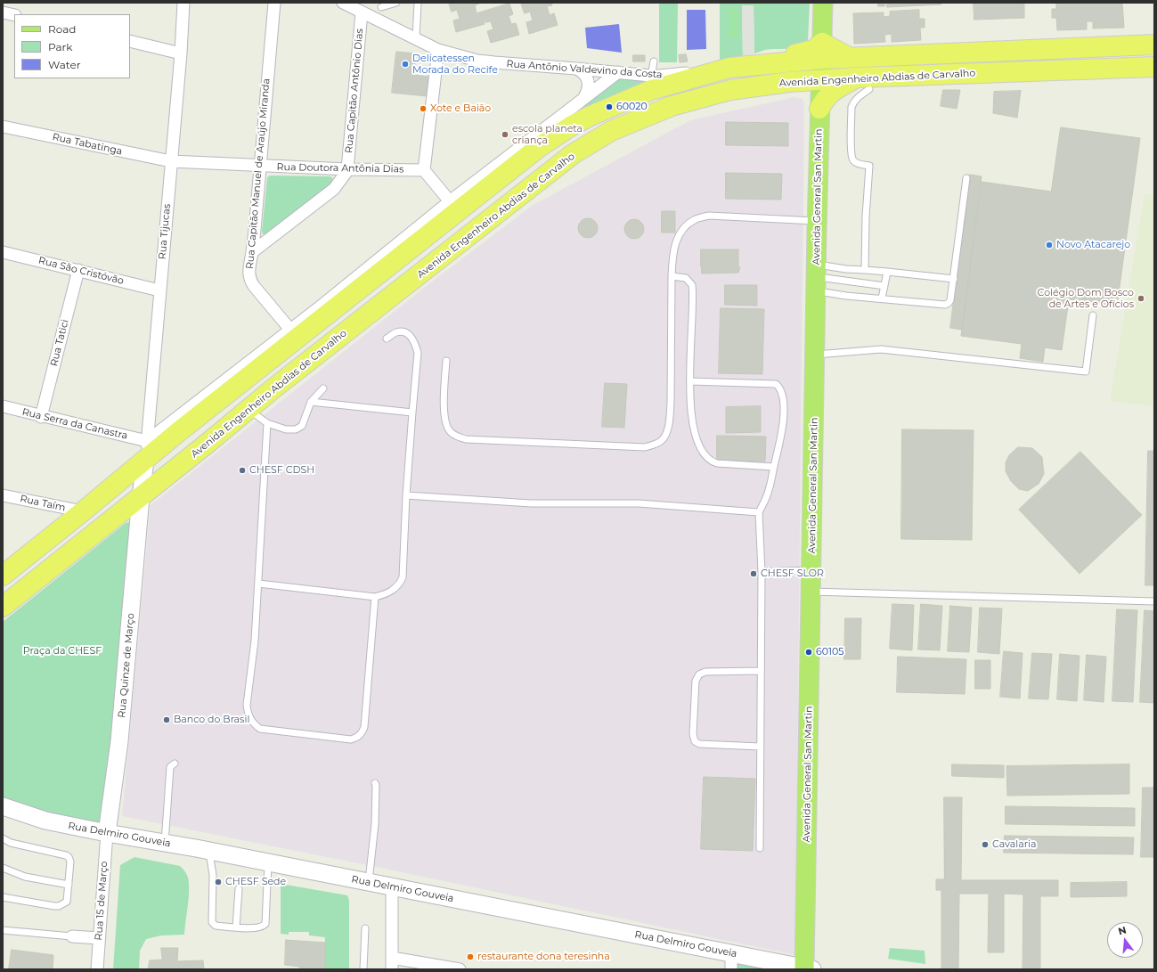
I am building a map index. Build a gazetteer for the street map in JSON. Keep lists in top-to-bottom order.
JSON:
{
  "streets": {
    "highway": ["Avenida Engenheiro Abdias de Carvalho"],
    "main road": ["Avenida General San Martin"],
    "street": [
      "Rua Antônio Valdevino da Costa",
      "Rua Capitão Antônio Dias",
      "Rua Tabatinga",
      "Rua Doutora Antônia Dias",
      "Rua Capitão Manuel de Araújo Miranda",
      "Rua Tijucas",
      "Rua São Cristóvão",
      "Rua Tatici",
      "Rua Serra da Canastra",
      "Rua Taím",
      "Rua Quinze de Março",
      "Rua Delmiro Gouveia",
      "Rua 15 de Março"
    ]
  },
  "crossings": [
    ["Rua Antônio Valdevino da Costa", "Rua Capitão Antônio Dias"],
    ["Avenida Engenheiro Abdias de Carvalho", "Rua Quinze de Março"],
    ["Rua Capitão Antônio Dias", "Rua Doutora Antônia Dias"],
    ["Rua Tabatinga", "Rua Doutora Antônia Dias"],
    ["Rua Tabatinga", "Rua Tijucas"],
    ["Rua Doutora Antônia Dias", "Rua Capitão Manuel de Araújo Miranda"],
    ["Rua Doutora Antônia Dias", "Rua Tijucas"],
    ["Avenida General San Martin", "Rua Delmiro Gouveia"],
    ["Rua Tijucas", "Rua São Cristóvão"],
    ["Rua Tijucas", "Rua Serra da Canastra"],
    ["Rua Tijucas", "Rua Quinze de Março"],
    ["Rua São Cristóvão", "Rua Tatici"],
    ["Rua Tatici", "Rua Serra da Canastra"],
    ["Rua Quinze de Março", "Rua Delmiro Gouveia"],
    ["Rua Quinze de Março", "Rua 15 de Março"],
    ["Rua Delmiro Gouveia", "Rua 15 de Março"]
  ],
  "parks": ["Praça da CHESF"],
  "places": [
    "Delicatessen Morada do Recife",
    "60020",
    "Xote e Baião",
    "escola planeta criança",
    "Novo Atacarejo",
    "Colégio Dom Bosco de Artes e Ofícios",
    "CHESF CDSH",
    "CHESF SLOR",
    "60105",
    "Banco do Brasil",
    "Cavalaria",
    "CHESF Sede",
    "restaurante dona teresinha"
  ],
  "legend": ["Road", "Park", "Water"],
  "north": "top"
}
